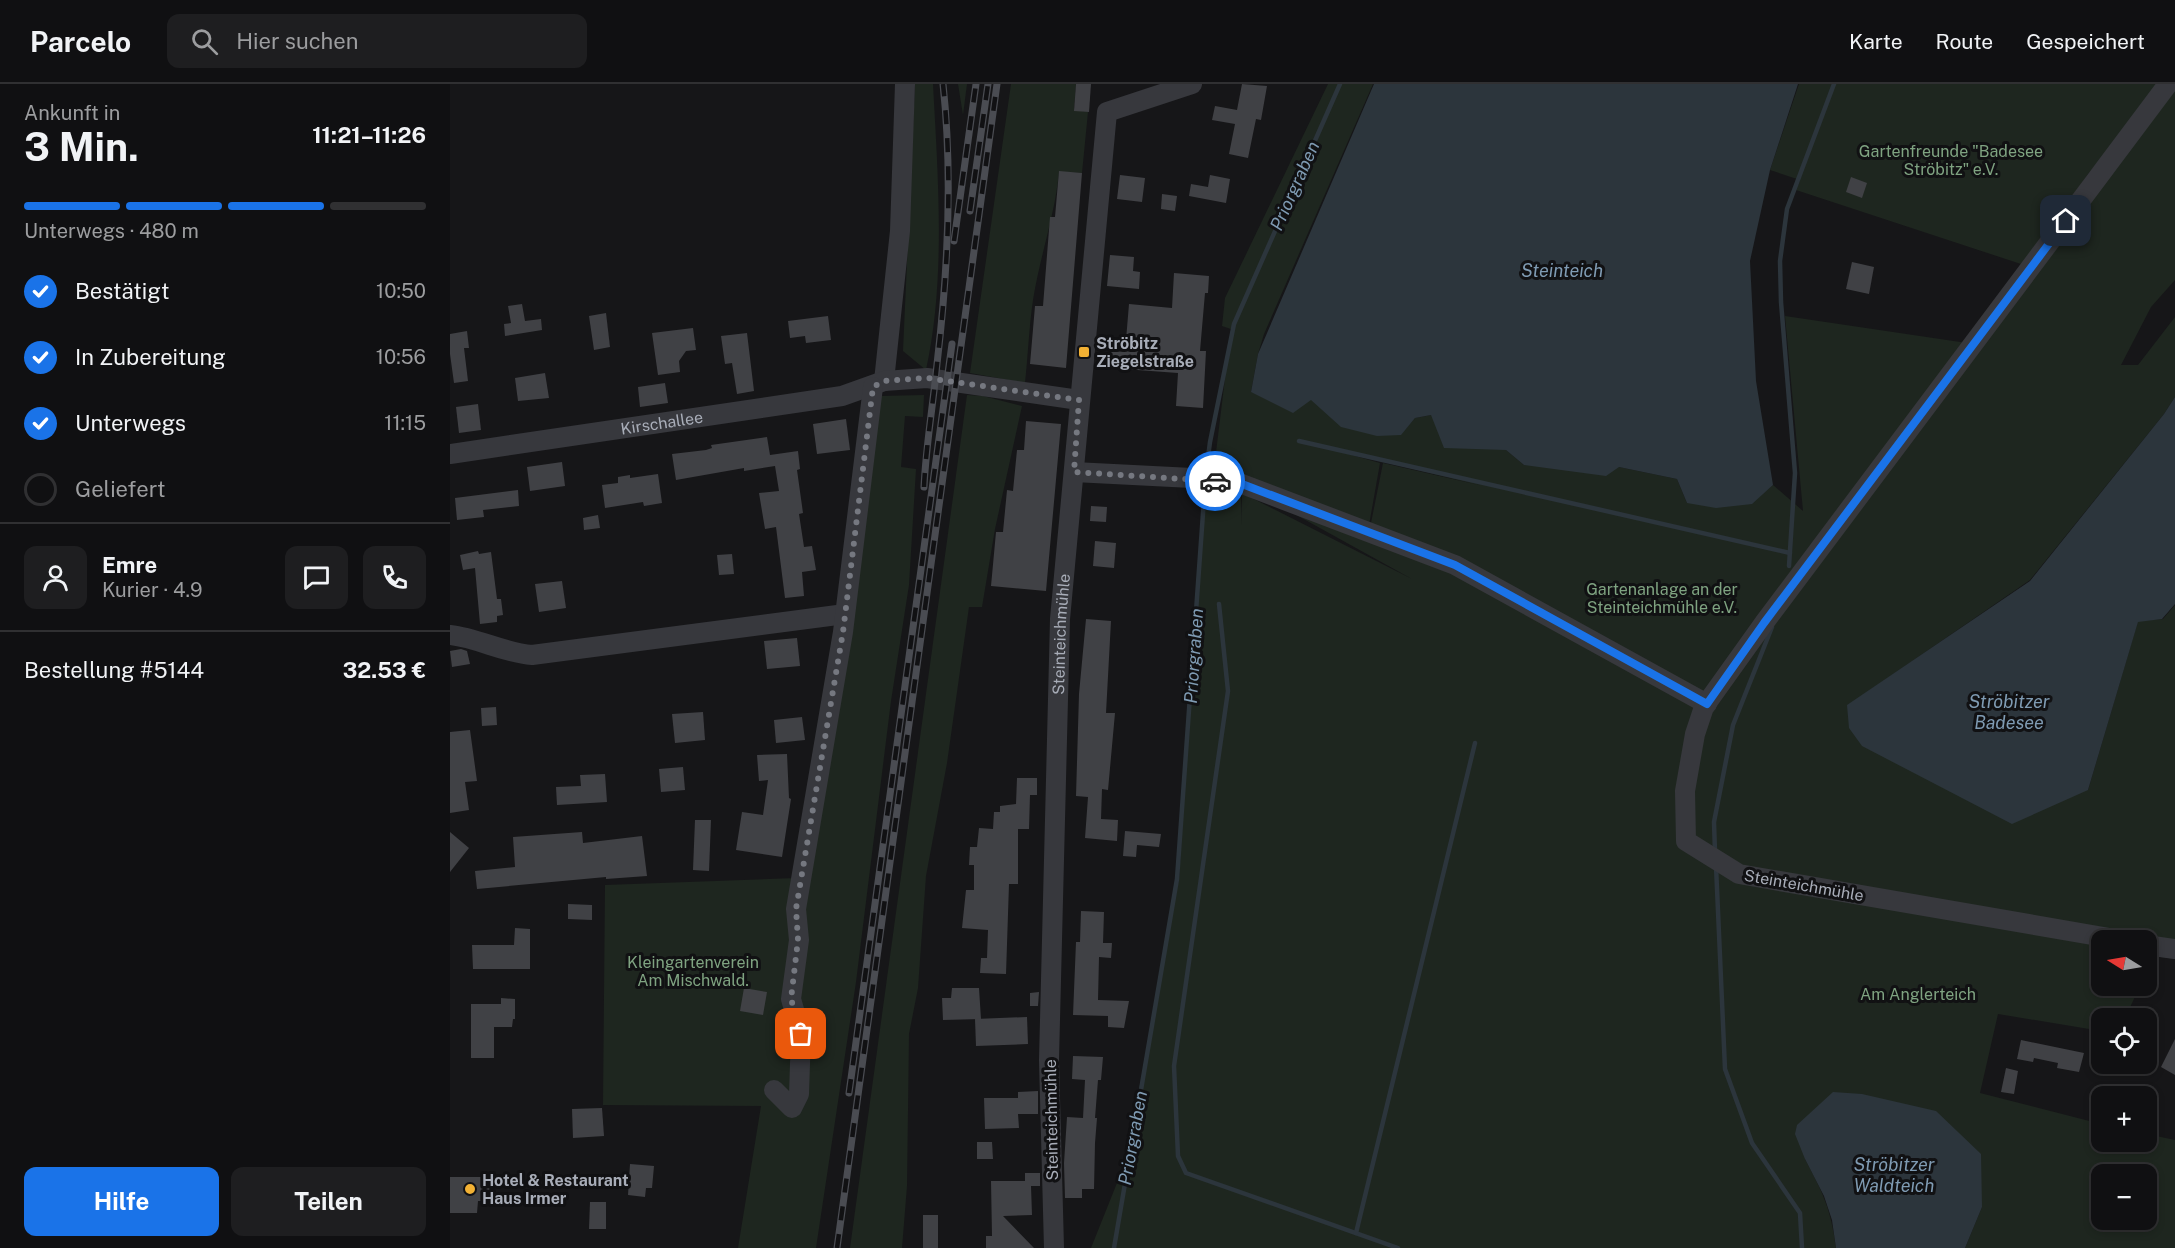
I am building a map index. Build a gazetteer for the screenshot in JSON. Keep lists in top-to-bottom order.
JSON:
{
  "streets": {
    "street": ["Kirschallee", "Steinteichmühle"]
  },
  "crossings": [
    ["Kirschallee", "Steinteichmühle"]
  ],
  "water": [
    "Priorgraben",
    "Steinteich",
    "Ströbitzer Badesee",
    "Ströbitzer Waldteich"
  ],
  "parks": [
    "Gartenfreunde \"Badesee Ströbitz\" e.V.",
    "Gartenanlage an der Steinteichmühle e.V.",
    "Kleingartenverein Am Mischwald.",
    "Am Anglerteich"
  ],
  "places": {
    "transit": ["Ströbitz Ziegelstraße"],
    "other": ["Hotel & Restaurant Haus Irmer"]
  },
  "north": "left",
  "page": {
    "header": "Parcelo",
    "search": "Hier suchen",
    "nav": ["Karte", "Route", "Gespeichert"],
    "heading": ["3 Min.", "Ankunft in", "11:21–11:26"],
    "panel": [
      "Emre",
      "Kurier · 4.9",
      "Bestellung #5144",
      "32.53 €"
    ],
    "bar": "Unterwegs · 480 m",
    "list": [
      ["Bestätigt", "10:50"],
      ["In Zubereitung", "10:56"],
      ["Unterwegs", "11:15"],
      "Geliefert"
    ],
    "map_buttons": ["+", "−"],
    "buttons": ["Hilfe", "Teilen"]
  }
}
